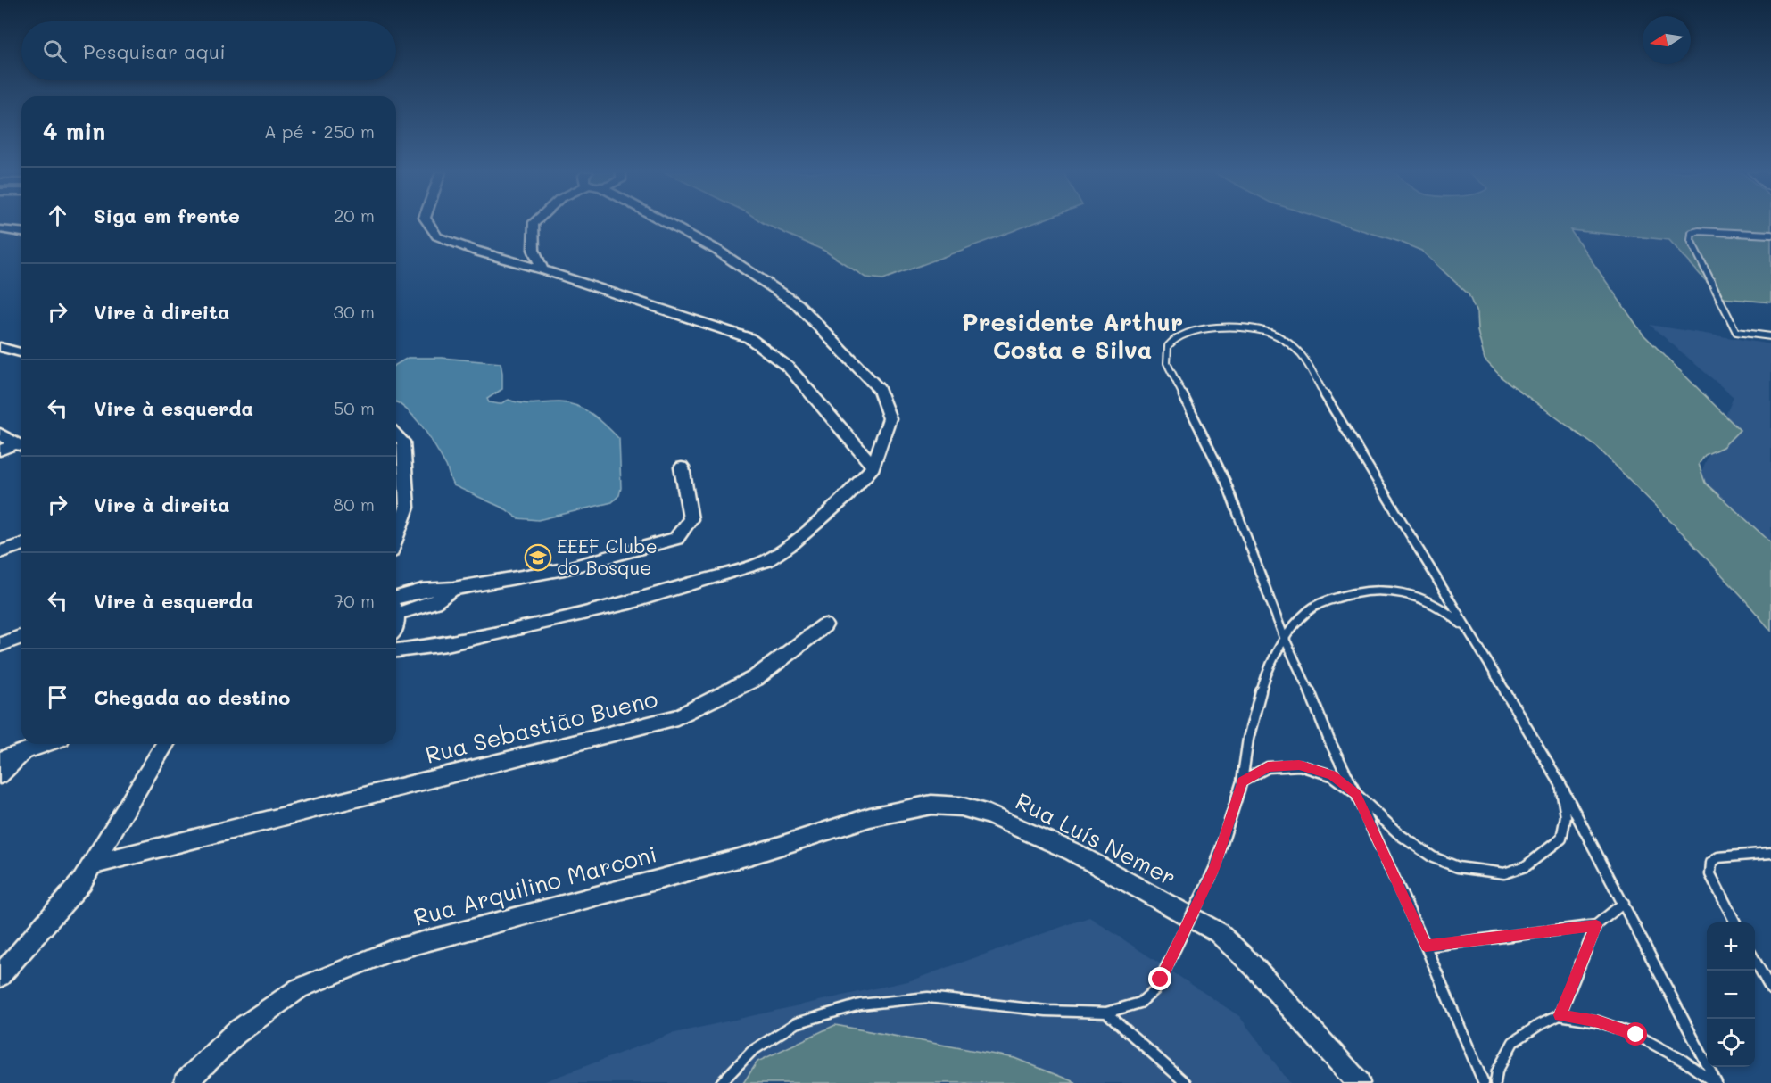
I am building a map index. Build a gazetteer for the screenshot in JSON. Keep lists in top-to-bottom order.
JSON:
{
  "streets": {
    "street": ["Rua Sebastião Bueno", "Rua Luís Nemer", "Rua Arquilino Marconi"]
  },
  "crossings": [
    ["Rua Luís Nemer", "Rua Arquilino Marconi"]
  ],
  "districts": ["Presidente Arthur Costa e Silva"],
  "places": {
    "school or university": ["EEEF Clube do Bosque"]
  },
  "north": "left",
  "page": {
    "search": "Pesquisar aqui",
    "heading": ["4 min", "A pé · 250 m"],
    "list": [
      ["Siga em frente", "20 m"],
      ["Vire à direita", "30 m"],
      ["Vire à esquerda", "50 m"],
      ["Vire à direita", "80 m"],
      ["Vire à esquerda", "70 m"],
      "Chegada ao destino"
    ],
    "map_buttons": ["+", "−"]
  }
}
